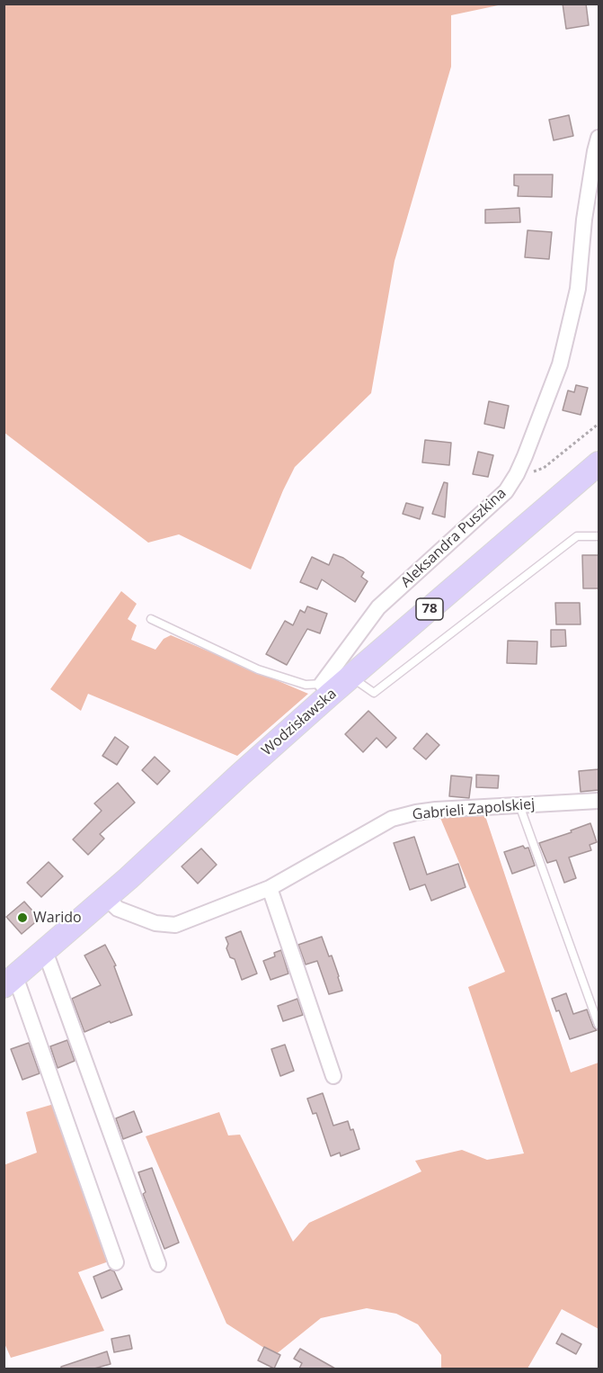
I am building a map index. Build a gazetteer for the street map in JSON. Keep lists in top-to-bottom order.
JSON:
{
  "streets": {
    "main road": ["78", "Wodzisławska"],
    "street": ["Aleksandra Puszkina", "Gabrieli Zapolskiej"]
  },
  "crossings": [
    ["Aleksandra Puszkina", "Wodzisławska"],
    ["Wodzisławska", "Gabrieli Zapolskiej"]
  ],
  "places": ["Warido"]
}
